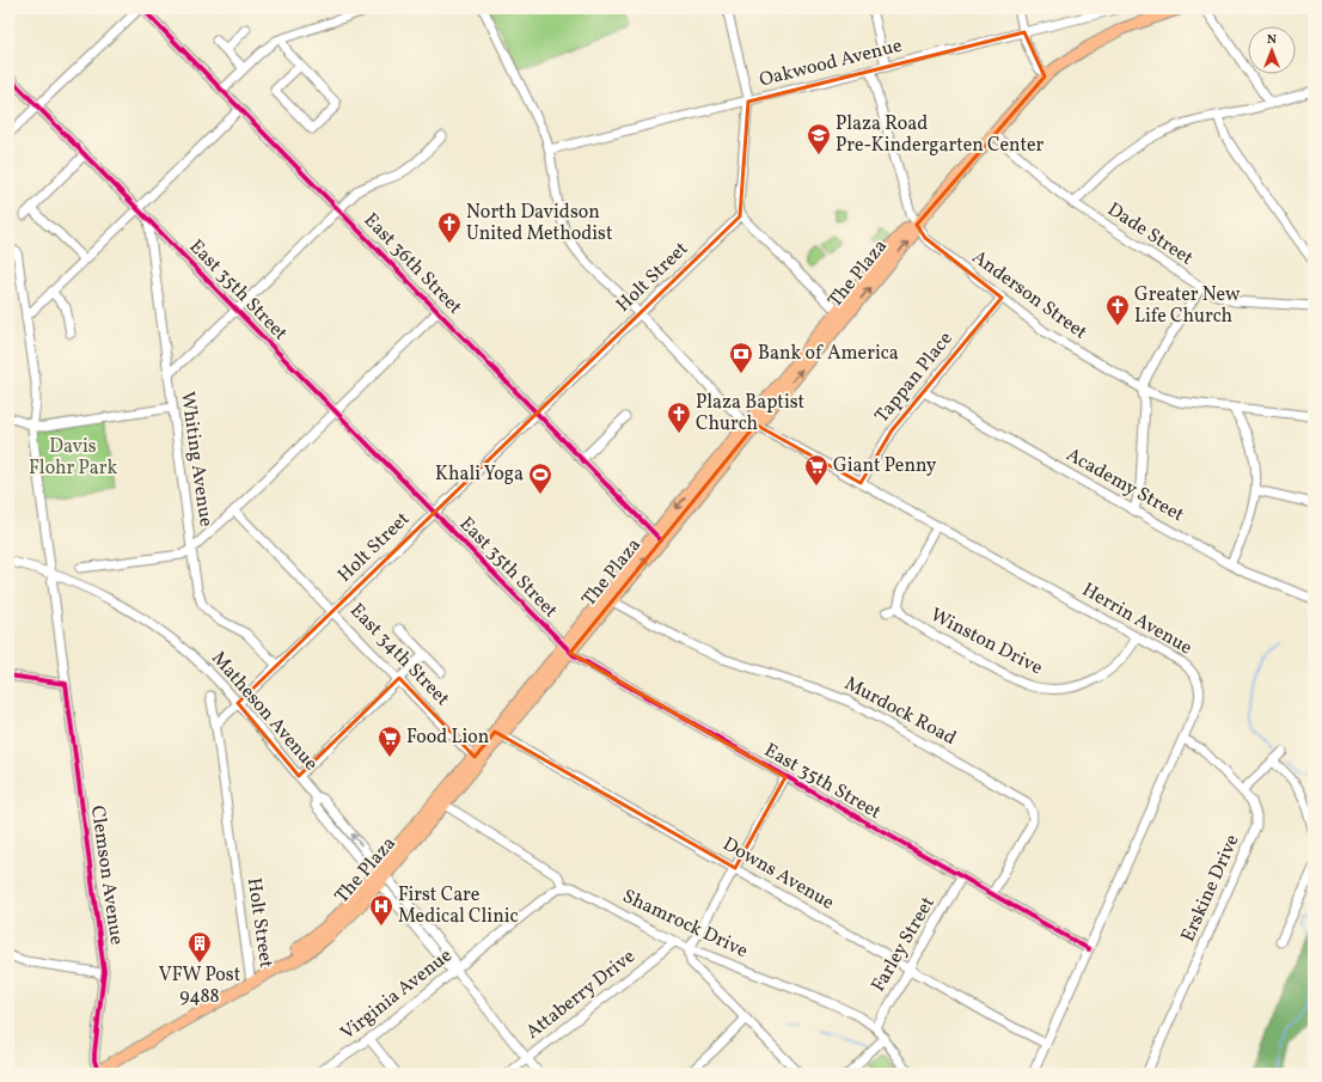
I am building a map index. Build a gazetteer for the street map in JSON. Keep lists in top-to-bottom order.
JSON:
{
  "streets": {
    "main road": ["The Plaza"],
    "street": [
      "Oakwood Avenue",
      "Dade Street",
      "East 36th Street",
      "Holt Street",
      "East 35th Street",
      "Anderson Street",
      "Tappan Place",
      "Whiting Avenue",
      "Academy Street",
      "Herrin Avenue",
      "Winston Drive",
      "East 34th Street",
      "Matheson Avenue",
      "Murdock Road",
      "Downs Avenue",
      "Clemson Avenue",
      "Erskine Drive",
      "Shamrock Drive",
      "Farley Street",
      "Virginia Avenue",
      "Attaberry Drive"
    ]
  },
  "crossings": [
    ["Oakwood Avenue", "Anderson Street"],
    ["Oakwood Avenue", "Herrin Avenue"],
    ["Dade Street", "The Plaza"],
    ["East 36th Street", "The Plaza"],
    ["East 36th Street", "Holt Street"],
    ["The Plaza", "Holt Street"],
    ["The Plaza", "East 35th Street"],
    ["The Plaza", "Anderson Street"],
    ["The Plaza", "Herrin Avenue"],
    ["The Plaza", "East 34th Street"],
    ["The Plaza", "Matheson Avenue"],
    ["The Plaza", "Murdock Road"],
    ["The Plaza", "Downs Avenue"],
    ["The Plaza", "Clemson Avenue"],
    ["Holt Street", "East 35th Street"],
    ["Holt Street", "Whiting Avenue"],
    ["Holt Street", "Herrin Avenue"],
    ["Holt Street", "East 34th Street"],
    ["Holt Street", "Matheson Avenue"],
    ["East 35th Street", "Whiting Avenue"],
    ["East 35th Street", "Herrin Avenue"],
    ["East 35th Street", "Murdock Road"],
    ["East 35th Street", "Farley Street"],
    ["Anderson Street", "Tappan Place"],
    ["Tappan Place", "Academy Street"],
    ["Tappan Place", "Herrin Avenue"],
    ["Herrin Avenue", "Winston Drive"],
    ["Herrin Avenue", "Downs Avenue"],
    ["Herrin Avenue", "Erskine Drive"],
    ["Matheson Avenue", "Clemson Avenue"],
    ["Matheson Avenue", "Virginia Avenue"],
    ["Matheson Avenue", "Attaberry Drive"],
    ["Downs Avenue", "Farley Street"],
    ["Shamrock Drive", "Farley Street"],
    ["Shamrock Drive", "Virginia Avenue"],
    ["Shamrock Drive", "Attaberry Drive"]
  ],
  "parks": ["Davis Flohr Park"],
  "places": {
    "school or university": ["Plaza Road Pre-Kindergarten Center"],
    "church": ["North Davidson United Methodist", "Greater New Life Church", "Plaza Baptist Church"],
    "bank": ["Bank of America"],
    "supermarket": ["Giant Penny", "Food Lion"],
    "sports": ["Khali Yoga"],
    "hospital": ["First Care Medical Clinic"],
    "building": ["VFW Post 9488"]
  },
  "north": "top"
}
